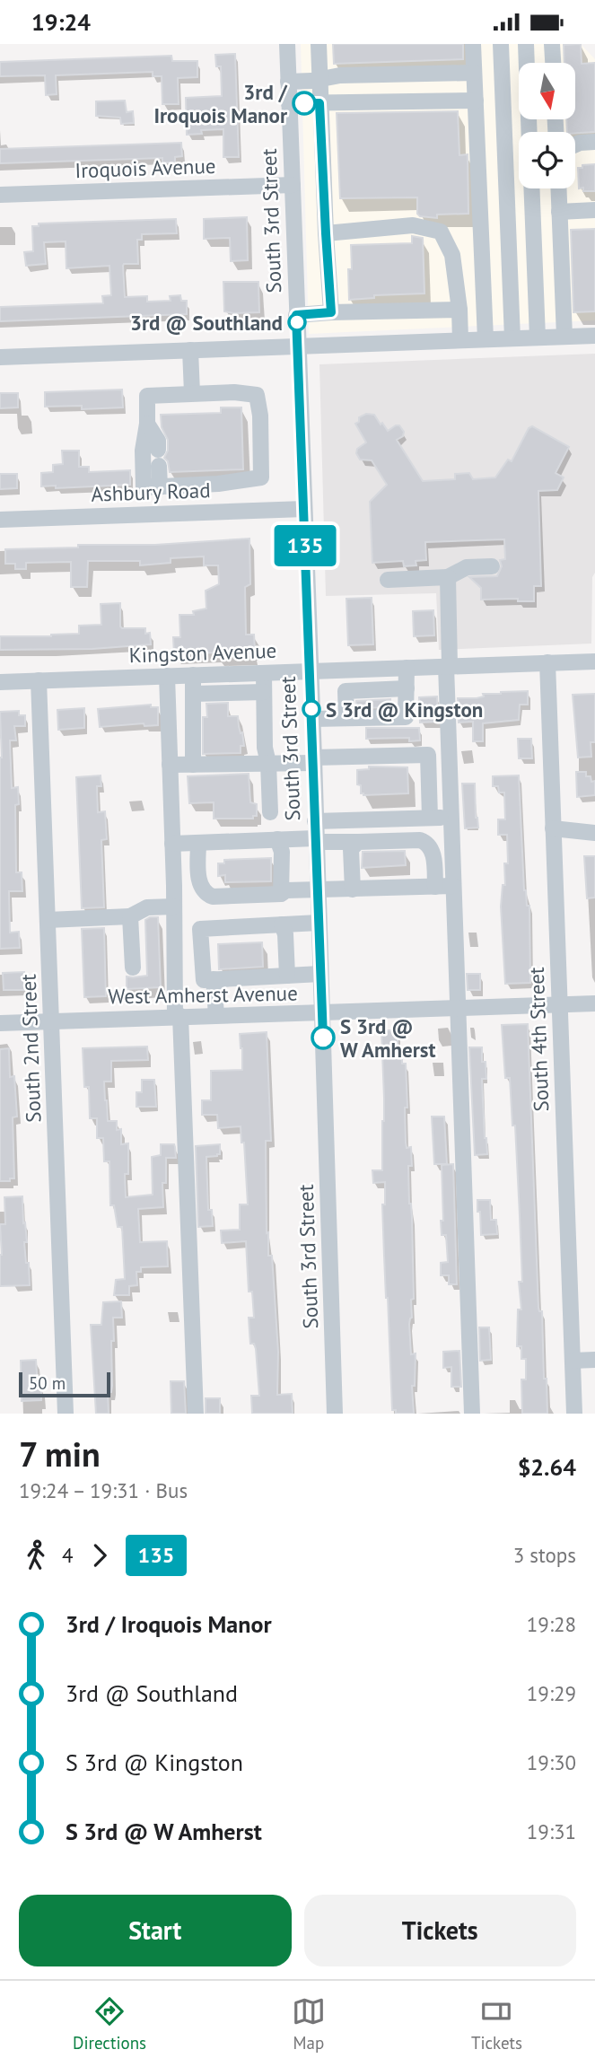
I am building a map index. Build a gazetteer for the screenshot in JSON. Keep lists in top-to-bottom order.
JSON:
{
  "streets": {
    "street": [
      "Iroquois Avenue",
      "South 3rd Street",
      "Ashbury Road",
      "Kingston Avenue",
      "West Amherst Avenue",
      "South 4th Street",
      "South 2nd Street"
    ]
  },
  "crossings": [
    ["Iroquois Avenue", "South 3rd Street"],
    ["South 3rd Street", "Ashbury Road"],
    ["South 3rd Street", "Kingston Avenue"],
    ["South 3rd Street", "West Amherst Avenue"],
    ["Kingston Avenue", "South 4th Street"],
    ["Kingston Avenue", "South 2nd Street"],
    ["West Amherst Avenue", "South 4th Street"],
    ["West Amherst Avenue", "South 2nd Street"]
  ],
  "places": [
    "3rd / Iroquois Manor",
    "3rd @ Southland",
    "S 3rd @ Kingston",
    "S 3rd @ W Amherst"
  ],
  "lines": ["bus line 135"],
  "scale_bar": "50 m",
  "north": "bottom",
  "page": {
    "status": "19:24",
    "on_map": "135",
    "scale": "50 m",
    "heading": ["7 min", "19:24 – 19:31 · Bus", "$2.64"],
    "legs": ["4", "135", "3 stops"],
    "list": [
      {
        "name": "3rd / Iroquois Manor",
        "value": "19:28"
      },
      {
        "name": "3rd @ Southland",
        "value": "19:29"
      },
      {
        "name": "S 3rd @ Kingston",
        "value": "19:30"
      },
      {
        "name": "S 3rd @ W Amherst",
        "value": "19:31"
      }
    ],
    "buttons": ["Start", "Tickets"],
    "tabs": ["Directions", "Map", "Tickets"]
  }
}
